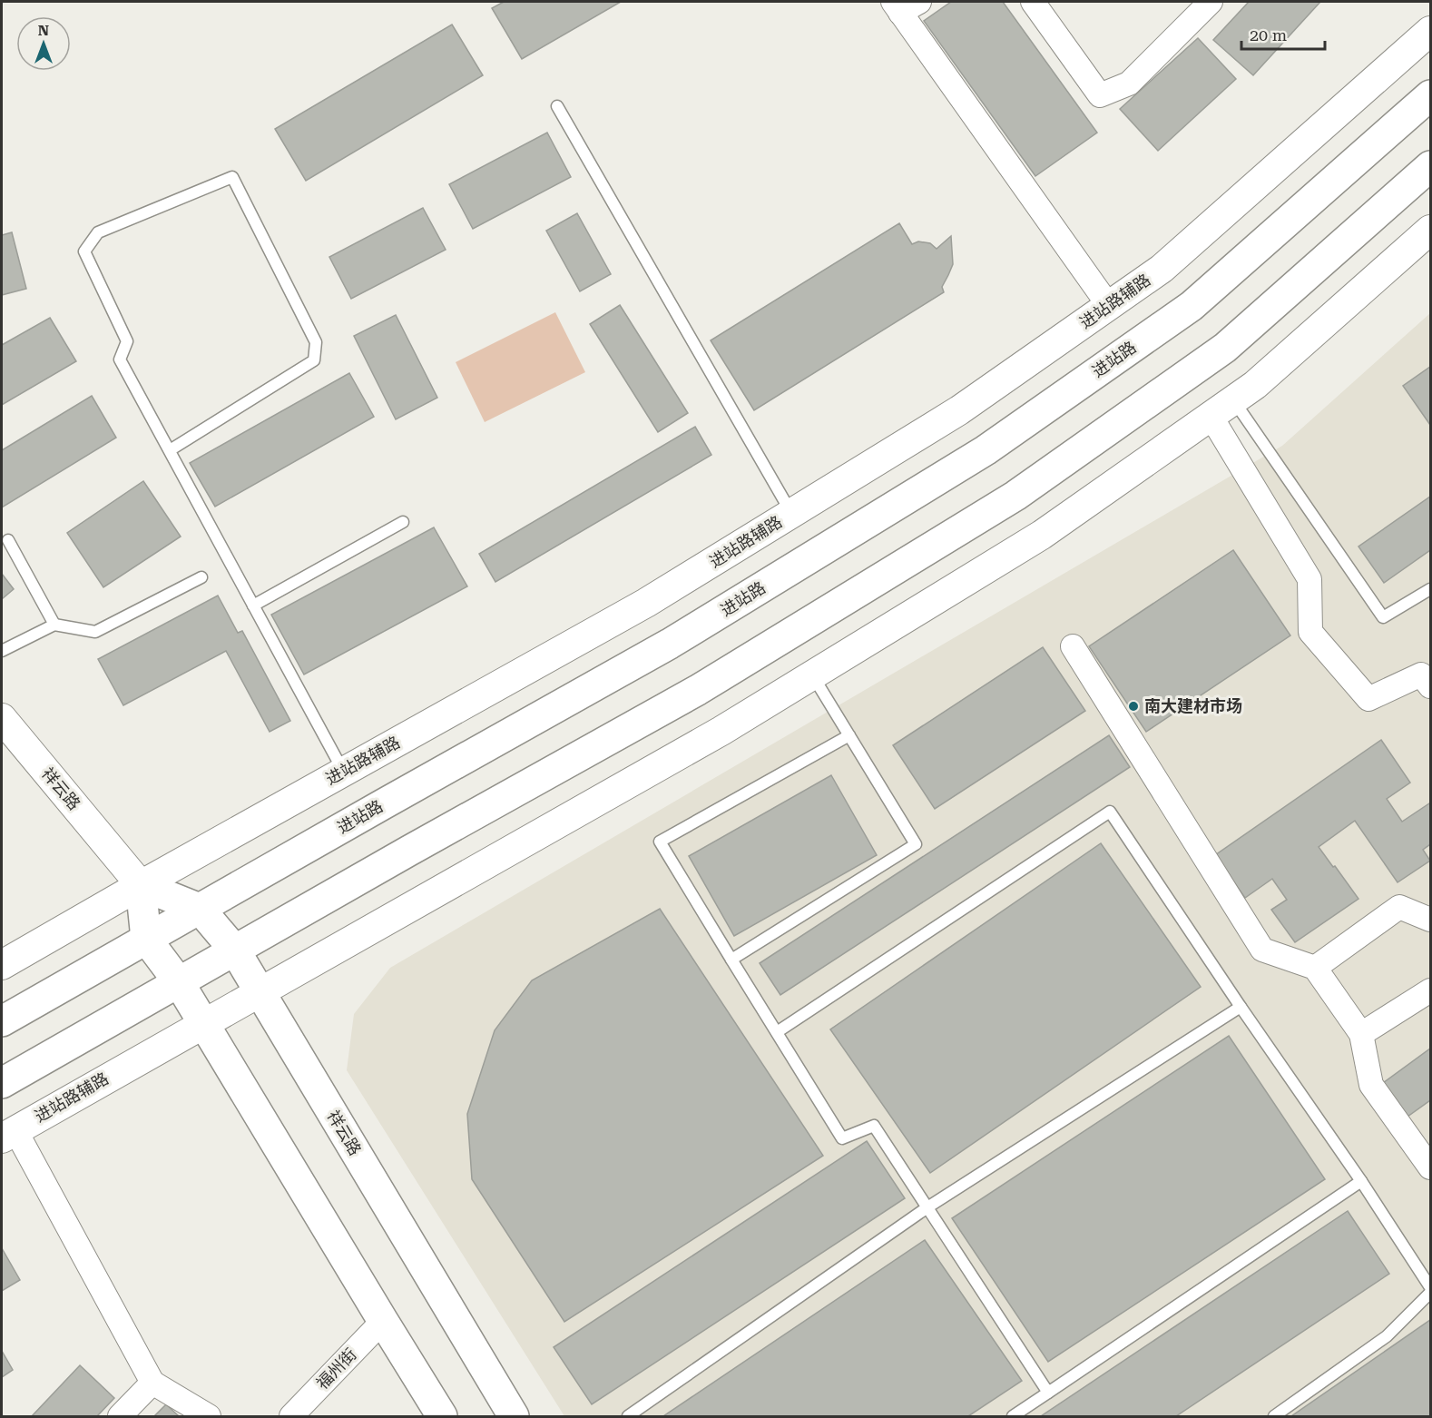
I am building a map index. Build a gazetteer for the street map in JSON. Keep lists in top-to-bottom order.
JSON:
{
  "streets": {
    "main road": ["进站路", "祥云路"],
    "street": ["进站路辅路", "福州街"]
  },
  "crossings": [
    ["进站路辅路", "祥云路"],
    ["进站路", "祥云路"]
  ],
  "places": ["南大建材市场"],
  "scale_bar": "20 m",
  "north": "top"
}
